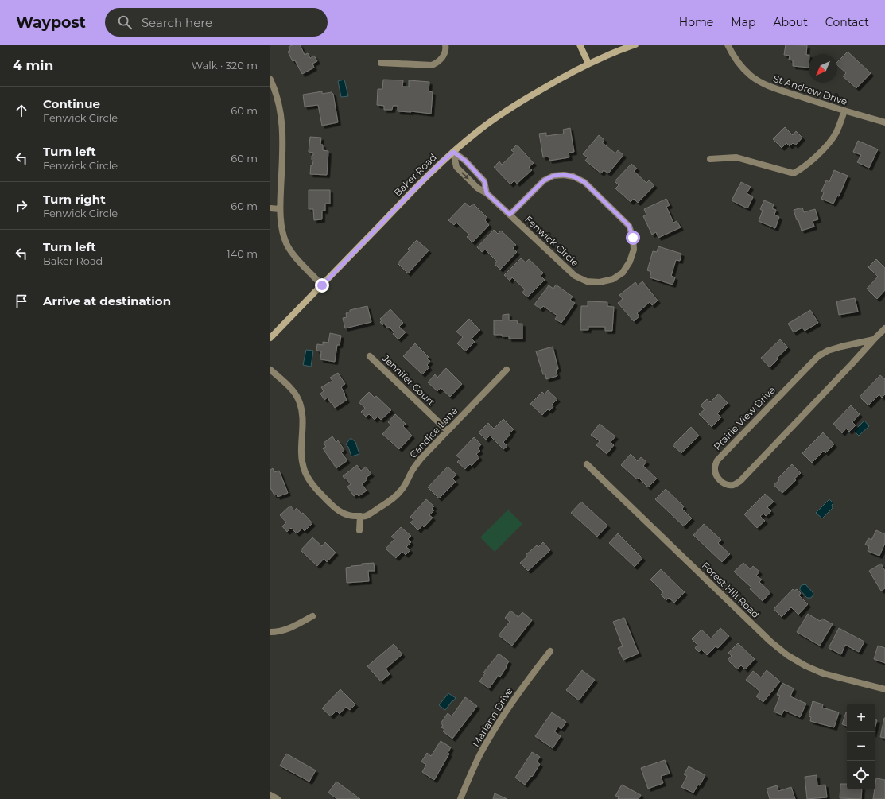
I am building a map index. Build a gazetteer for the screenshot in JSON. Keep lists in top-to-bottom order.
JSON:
{
  "streets": {
    "main road": ["Baker Road"],
    "street": [
      "St Andrew Drive",
      "Fenwick Circle",
      "Jennifer Court",
      "Prairie View Drive",
      "Candice Lane",
      "Forest Hill Road",
      "Mariann Drive"
    ]
  },
  "crossings": [
    ["Baker Road", "Fenwick Circle"],
    ["Jennifer Court", "Candice Lane"]
  ],
  "north": "bottom left",
  "page": {
    "header": "Waypost",
    "search": "Search here",
    "nav": [
      "Home",
      "Map",
      "About",
      "Contact"
    ],
    "heading": ["4 min", "Walk · 320 m"],
    "list": [
      ["Continue", "Fenwick Circle", "60 m"],
      ["Turn left", "Fenwick Circle", "60 m"],
      ["Turn right", "Fenwick Circle", "60 m"],
      ["Turn left", "Baker Road", "140 m"],
      "Arrive at destination"
    ],
    "map_buttons": ["+", "−"]
  }
}
